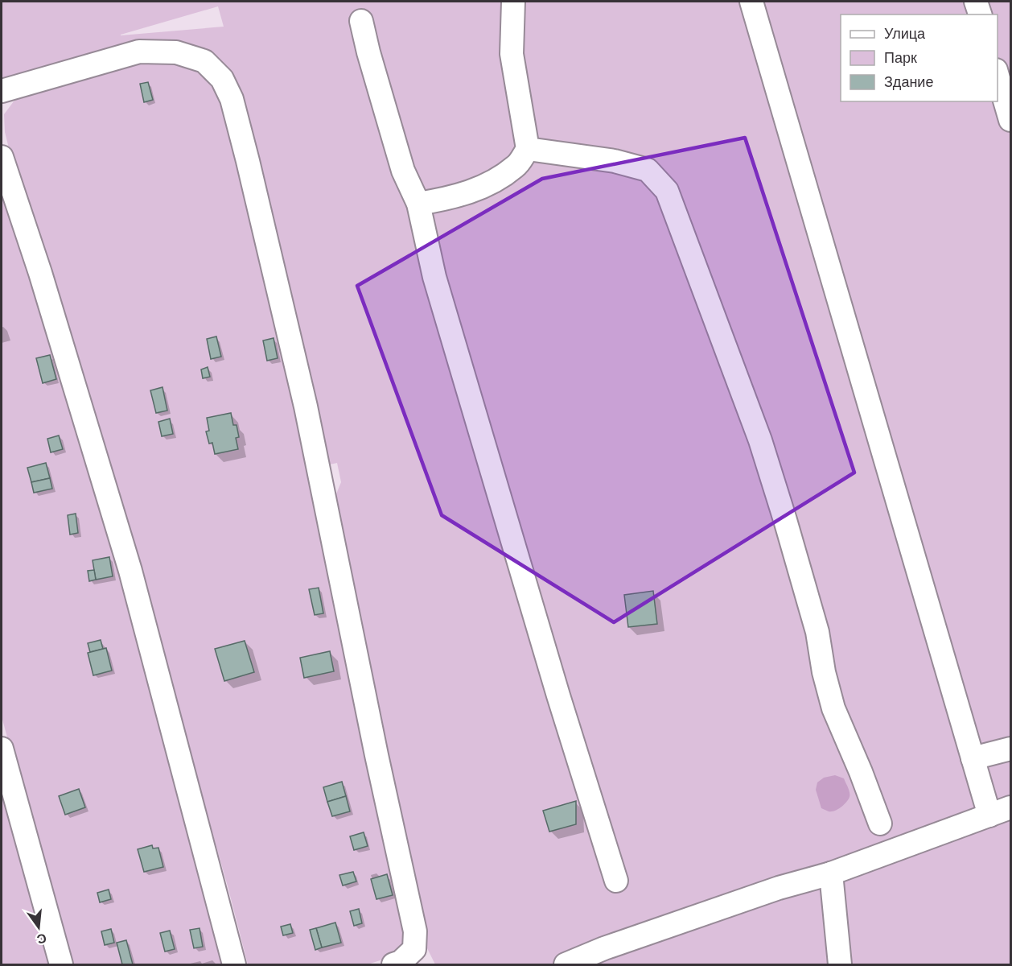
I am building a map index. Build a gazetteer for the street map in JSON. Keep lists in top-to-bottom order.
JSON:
{
  "legend": ["Улица", "Парк", "Здание"],
  "north": "bottom"
}
